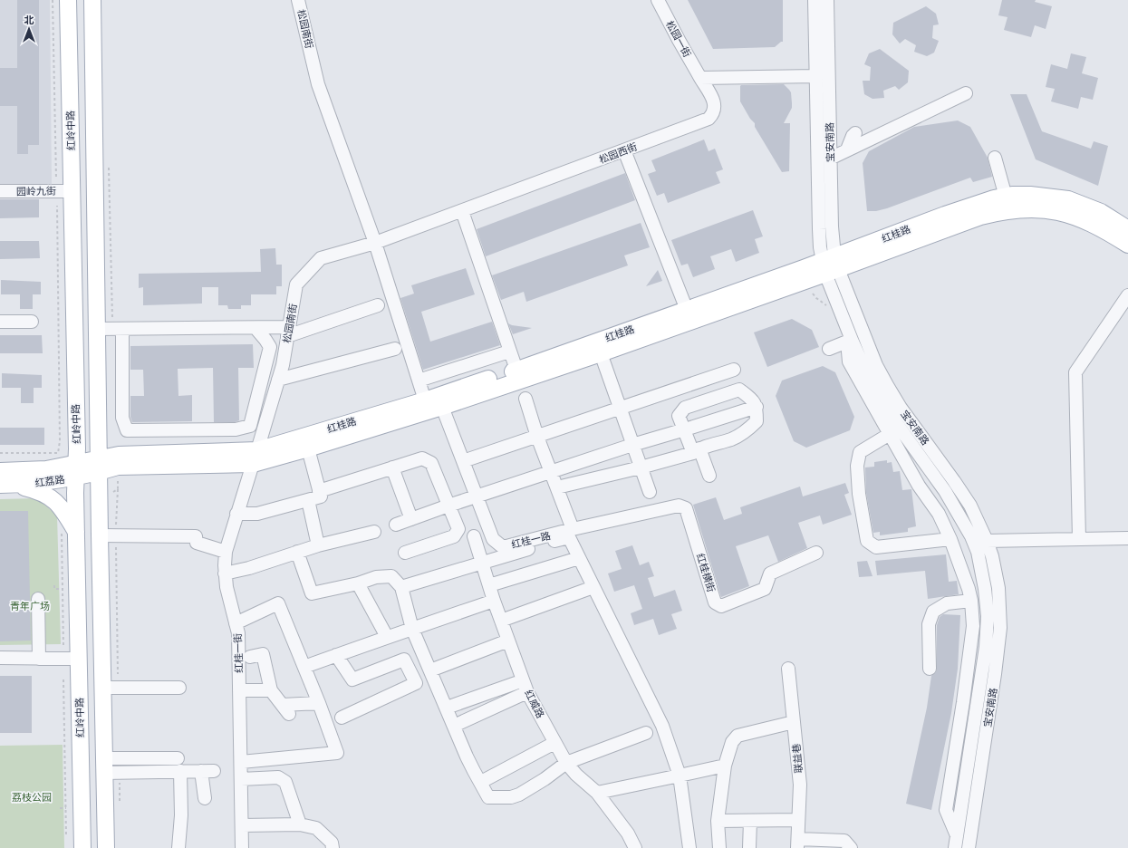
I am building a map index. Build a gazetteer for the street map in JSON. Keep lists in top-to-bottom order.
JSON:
{
  "streets": {
    "main road": ["红岭中路", "红桂路", "红荔路"],
    "street": [
      "松园南街",
      "松园一街",
      "宝安南路",
      "松园西街",
      "园岭九街",
      "红桂一路",
      "红桂横街",
      "红桂一街",
      "红威路",
      "联益巷"
    ]
  },
  "crossings": [
    ["松园南街", "松园西街"],
    ["松园南街", "红桂路"],
    ["松园南街", "红桂一街"],
    ["松园一街", "松园西街"],
    ["红岭中路", "园岭九街"],
    ["红岭中路", "红荔路"],
    ["宝安南路", "红桂路"],
    ["红桂路", "红荔路"],
    ["红桂路", "红桂一路"],
    ["红桂路", "红桂一街"],
    ["红桂一路", "红桂横街"]
  ],
  "parks": ["青年广场", "荔枝公园"],
  "north": "top"
}
